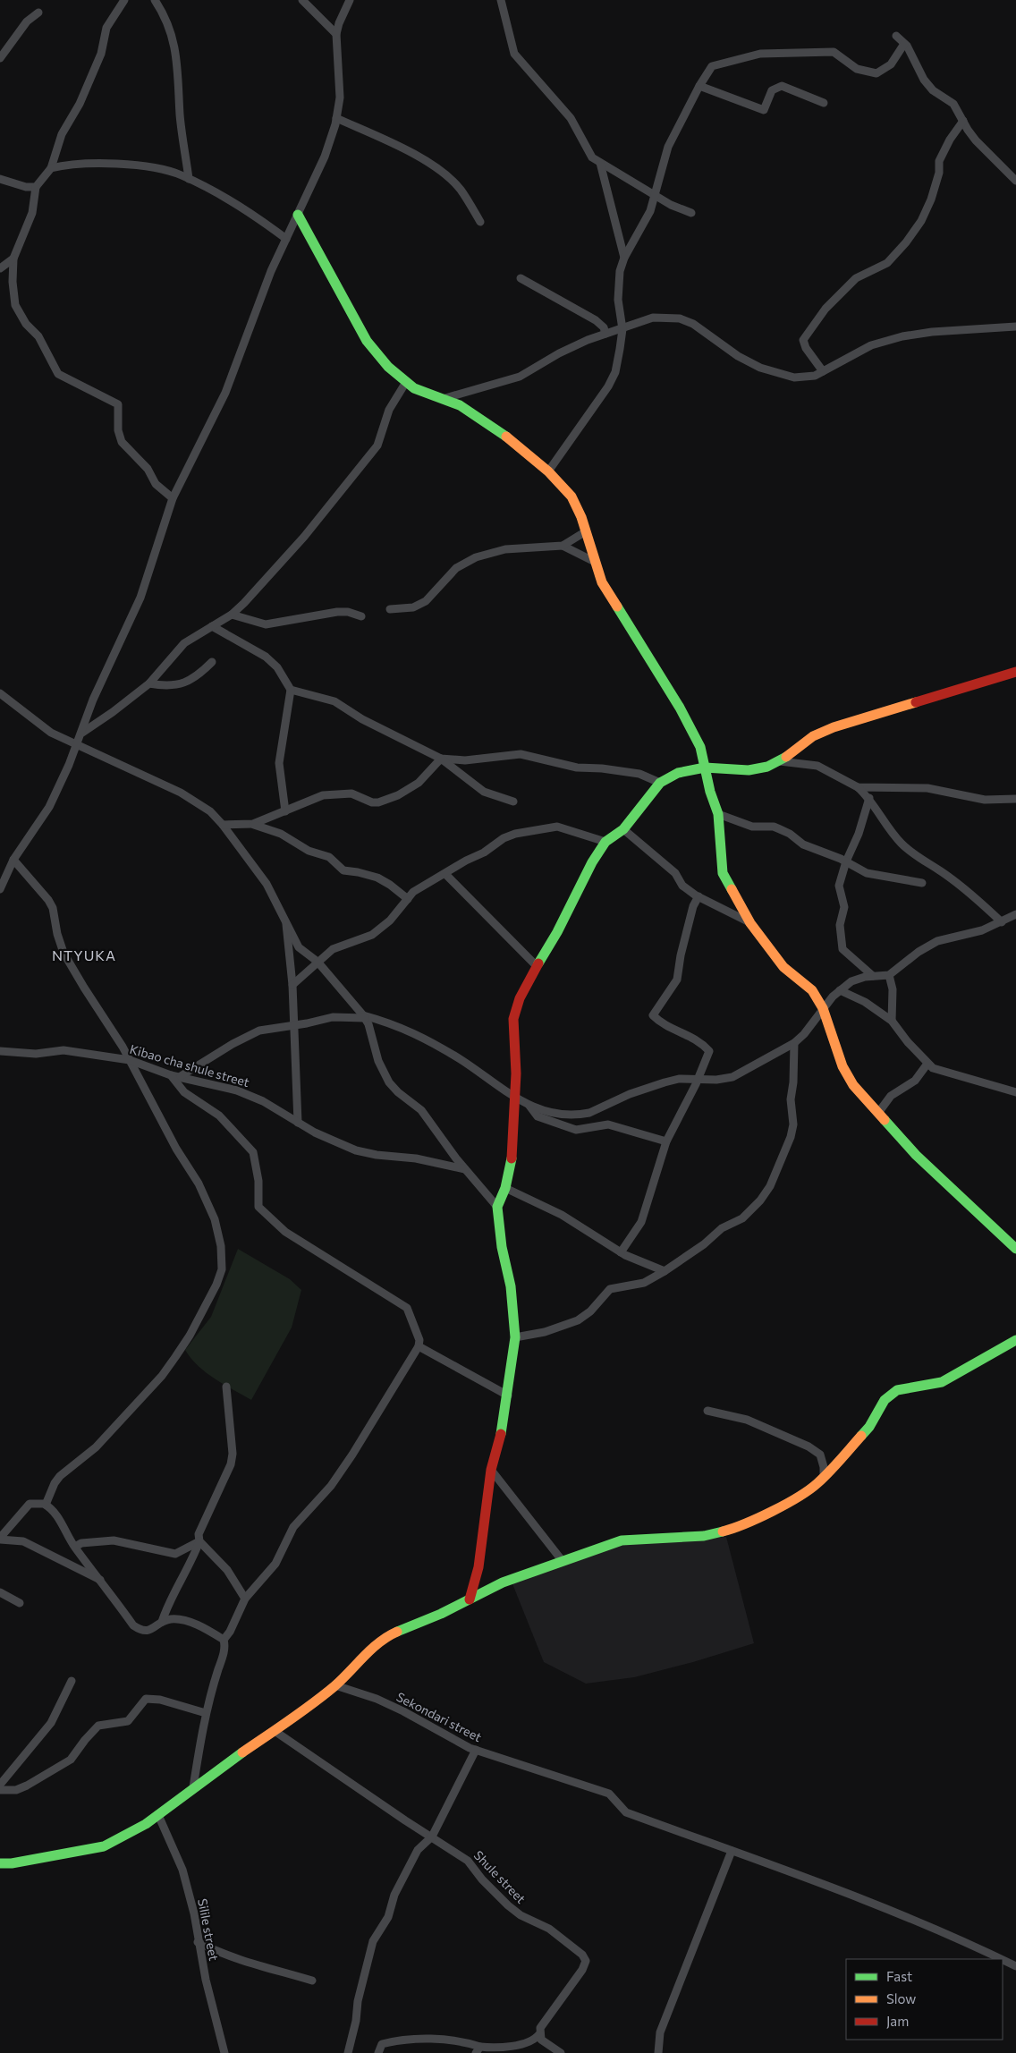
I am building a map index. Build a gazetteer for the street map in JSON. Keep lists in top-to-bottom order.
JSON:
{
  "streets": {
    "street": [
      "Kibao cha shule street",
      "Sekondari street",
      "Shule street",
      "Silile street"
    ]
  },
  "districts": ["NTYUKA"],
  "legend": ["Fast", "Slow", "Jam"]
}
